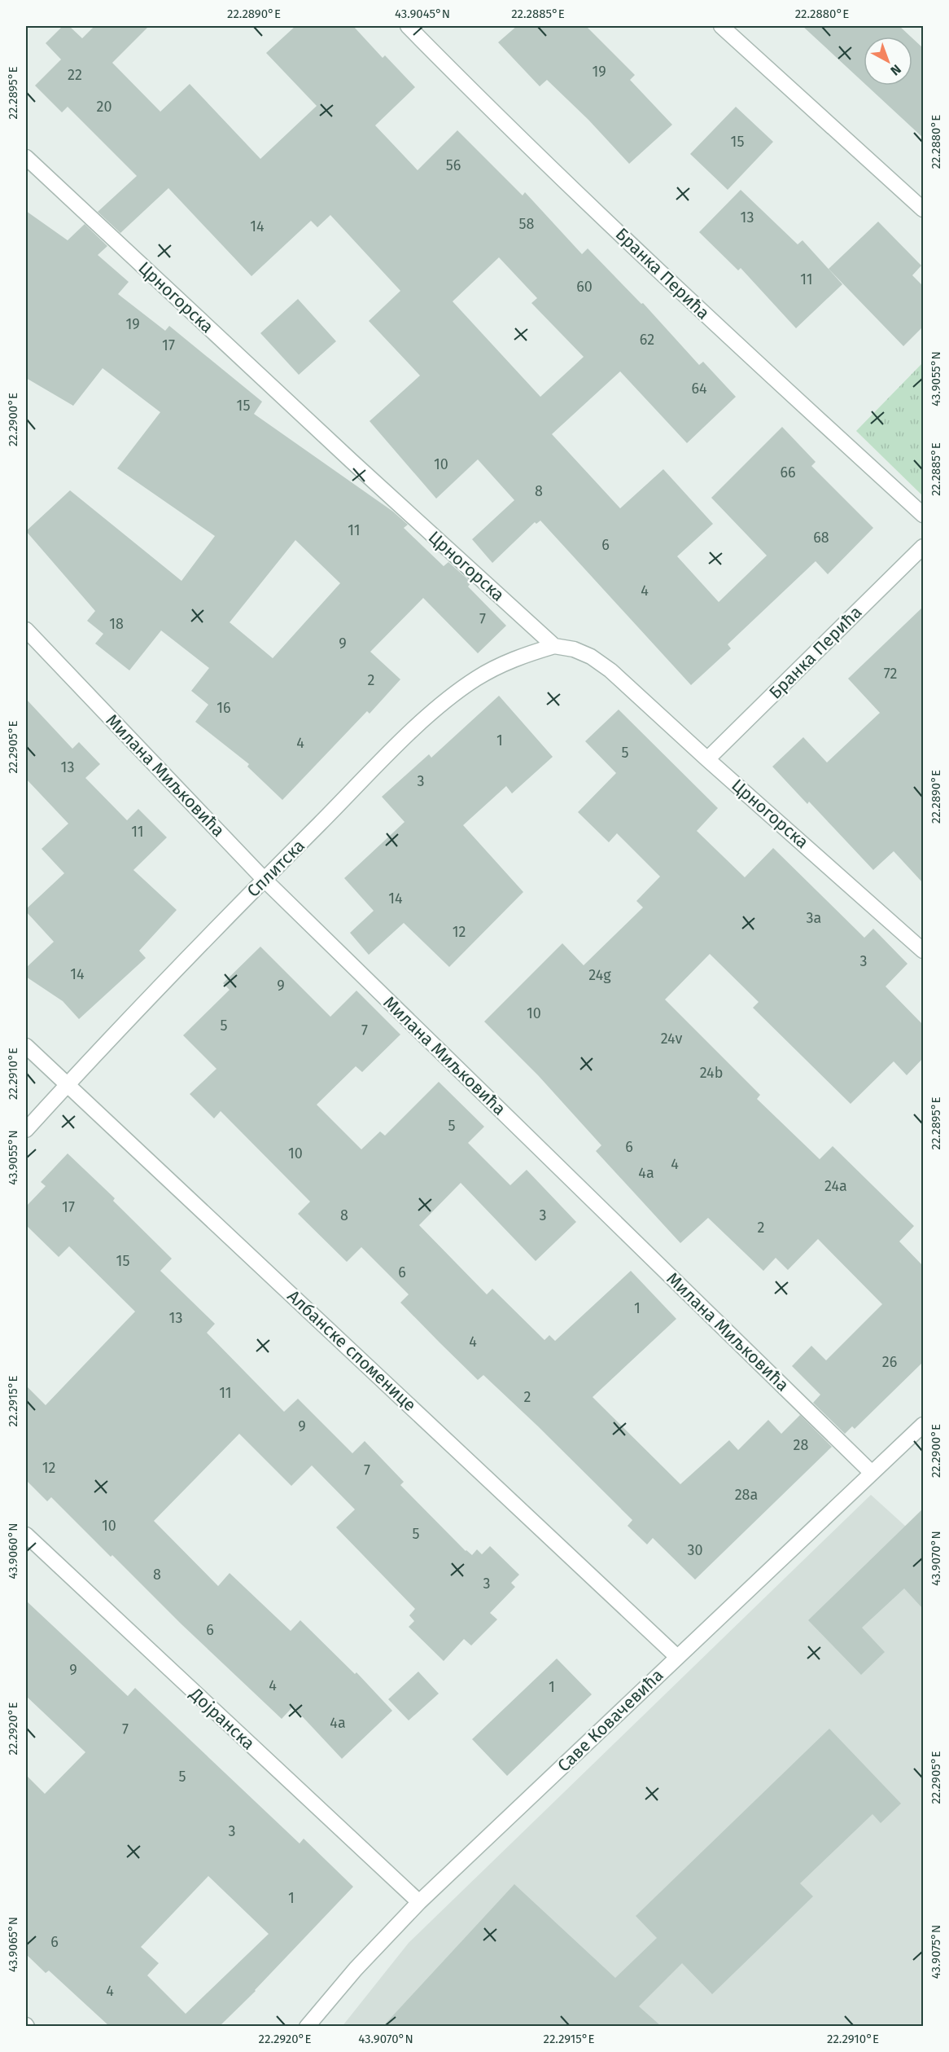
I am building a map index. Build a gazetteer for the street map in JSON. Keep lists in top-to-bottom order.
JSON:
{
  "streets": {
    "street": [
      "Бранка Перића",
      "Црногорска",
      "Милана Миљковића",
      "Сплитска",
      "Албанске споменице",
      "Дојранска",
      "Саве Ковачевића"
    ]
  },
  "crossings": [
    ["Бранка Перића", "Црногорска"],
    ["Црногорска", "Сплитска"],
    ["Милана Миљковића", "Сплитска"],
    ["Милана Миљковића", "Саве Ковачевића"],
    ["Сплитска", "Албанске споменице"],
    ["Албанске споменице", "Саве Ковачевића"],
    ["Дојранска", "Саве Ковачевића"]
  ],
  "house_numbers": [
    "19",
    "22",
    "20",
    "15",
    "56",
    "13",
    "58",
    "14",
    "11",
    "60",
    "19",
    "62",
    "17",
    "64",
    "15",
    "10",
    "66",
    "8",
    "11",
    "68",
    "6",
    "4",
    "7",
    "18",
    "9",
    "72",
    "2",
    "16",
    "1",
    "4",
    "5",
    "13",
    "3",
    "11",
    "14",
    "3a",
    "12",
    "3",
    "14",
    "24g",
    "9",
    "10",
    "5",
    "7",
    "24v",
    "24b",
    "5",
    "6",
    "10",
    "4",
    "4a",
    "24a",
    "17",
    "8",
    "3",
    "2",
    "15",
    "6",
    "1",
    "13",
    "4",
    "26",
    "11",
    "2",
    "9",
    "28",
    "12",
    "7",
    "28a",
    "10",
    "5",
    "30",
    "8",
    "3",
    "6",
    "9",
    "4",
    "1",
    "4a",
    "7",
    "5",
    "3",
    "1",
    "6",
    "4"
  ],
  "north": "bottom right",
  "coordinates": [
    "22.2890°E",
    "43.9045°N",
    "22.2885°E",
    "22.2880°E",
    "22.2895°E",
    "43.9055°N",
    "22.2900°E",
    "22.2905°E",
    "22.2910°E",
    "22.2915°E",
    "43.9060°N",
    "43.9070°N",
    "22.2920°E",
    "43.9065°N",
    "43.9075°N"
  ]
}
